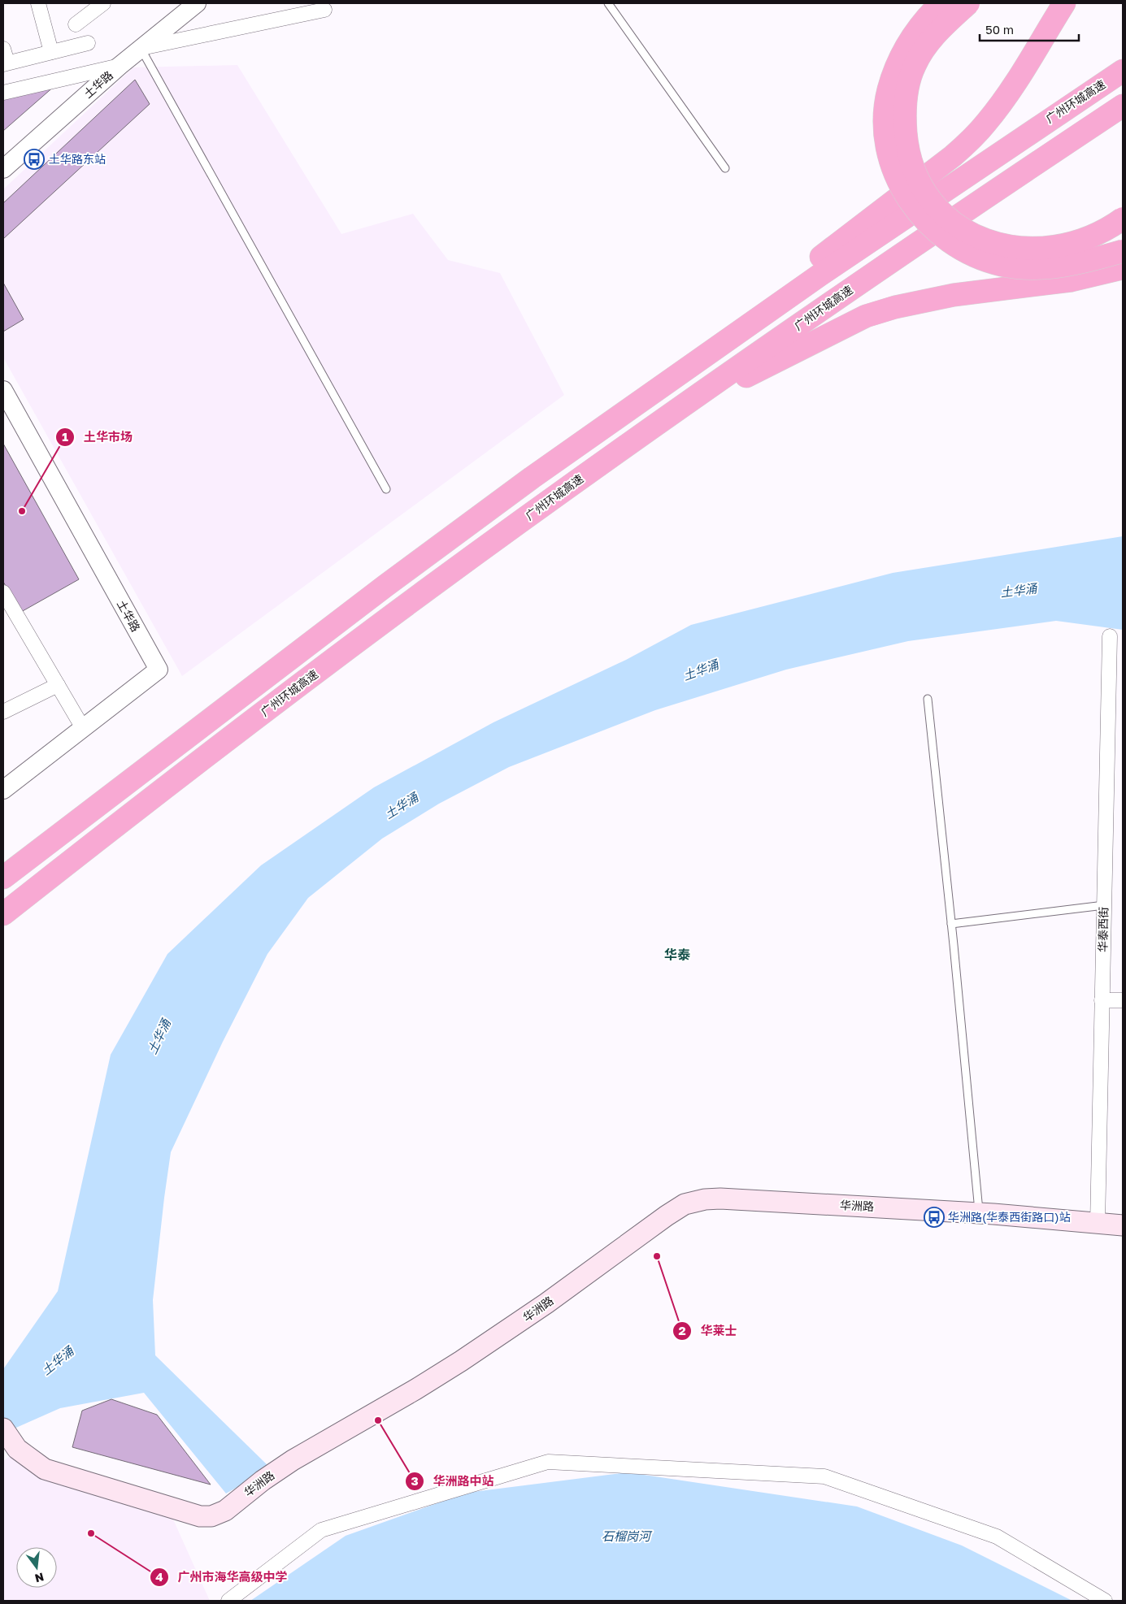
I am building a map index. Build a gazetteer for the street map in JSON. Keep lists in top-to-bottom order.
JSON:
{
  "streets": {
    "highway": ["广州环城高速"],
    "main road": ["华洲路"],
    "street": ["土华路", "华泰西街"]
  },
  "crossings": [
    ["华泰西街", "华洲路"]
  ],
  "districts": ["华泰"],
  "water": ["土华涌", "石榴岗河"],
  "places": {
    "bus stop": ["土华路东站", "华洲路(华泰西街路口)站"],
    "other": [
      "土华市场",
      "华莱士",
      "华洲路中站",
      "广州市海华高级中学"
    ]
  },
  "scale_bar": "50 m",
  "north": "bottom"
}
